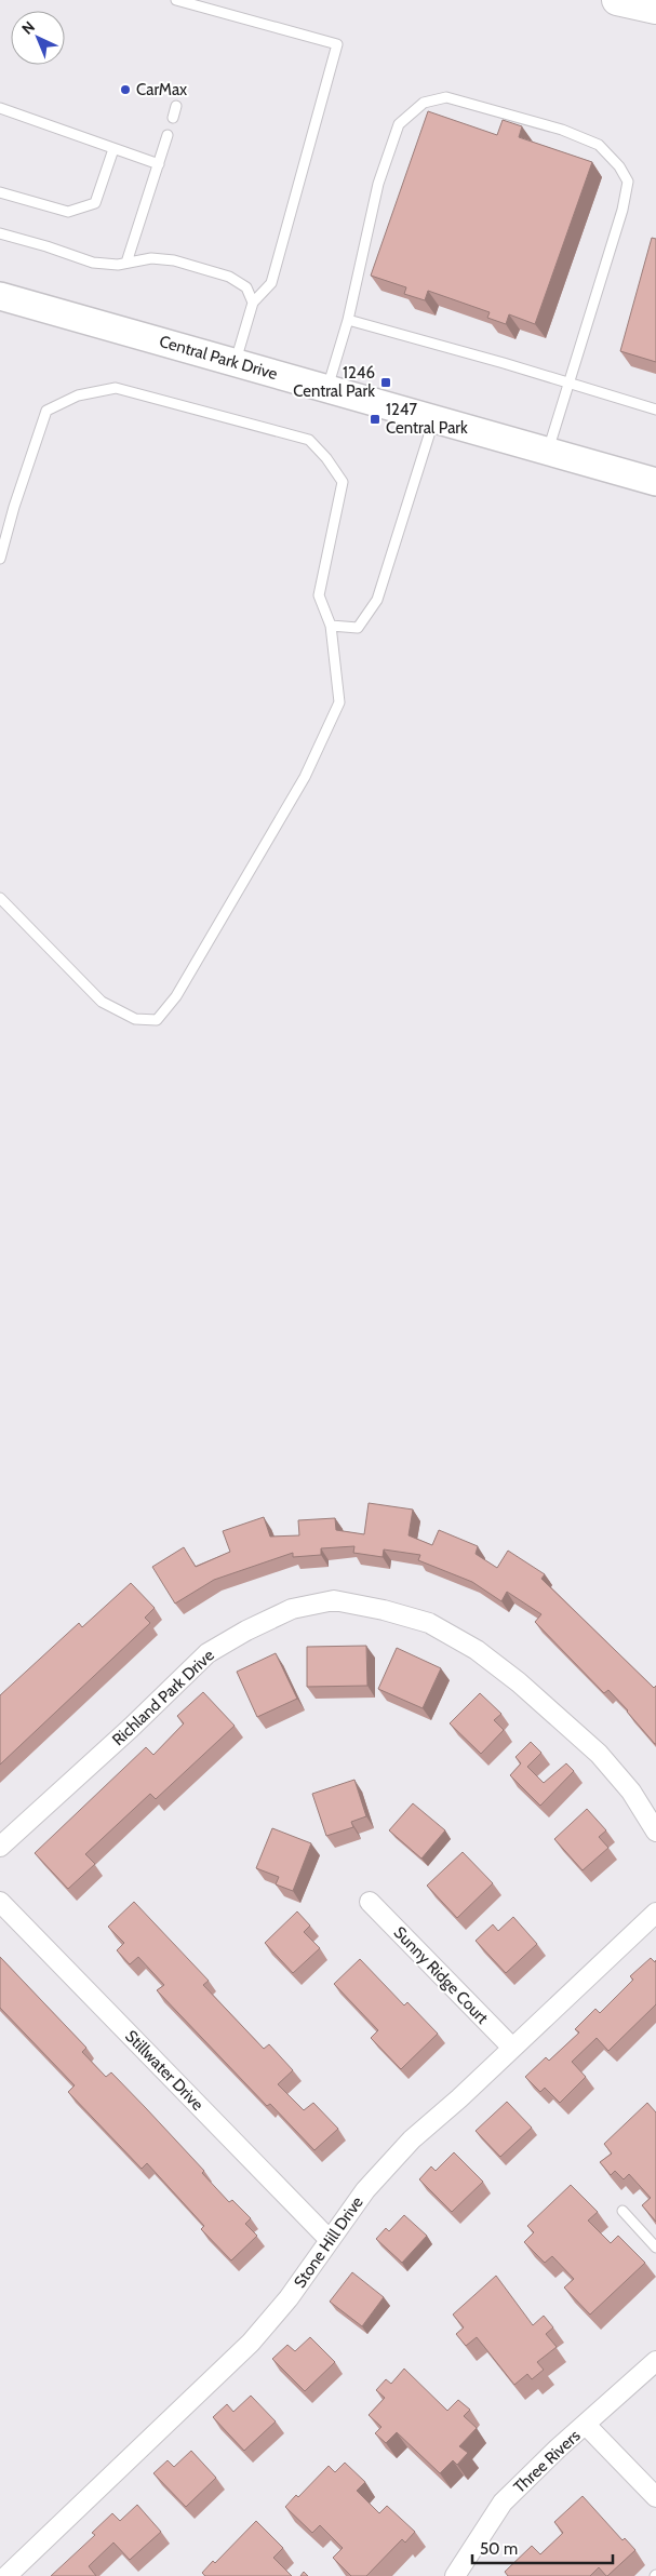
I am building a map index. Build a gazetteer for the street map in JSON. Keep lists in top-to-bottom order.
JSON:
{
  "streets": {
    "street": [
      "Central Park Drive",
      "Richland Park Drive",
      "Sunny Ridge Court",
      "Stillwater Drive",
      "Stone Hill Drive",
      "Three Rivers"
    ]
  },
  "crossings": [
    ["Sunny Ridge Court", "Stone Hill Drive"],
    ["Stillwater Drive", "Stone Hill Drive"]
  ],
  "places": {
    "other": ["CarMax"],
    "transit": ["1246 Central Park", "1247 Central Park"]
  },
  "scale_bar": "50 m",
  "north": "top left"
}
